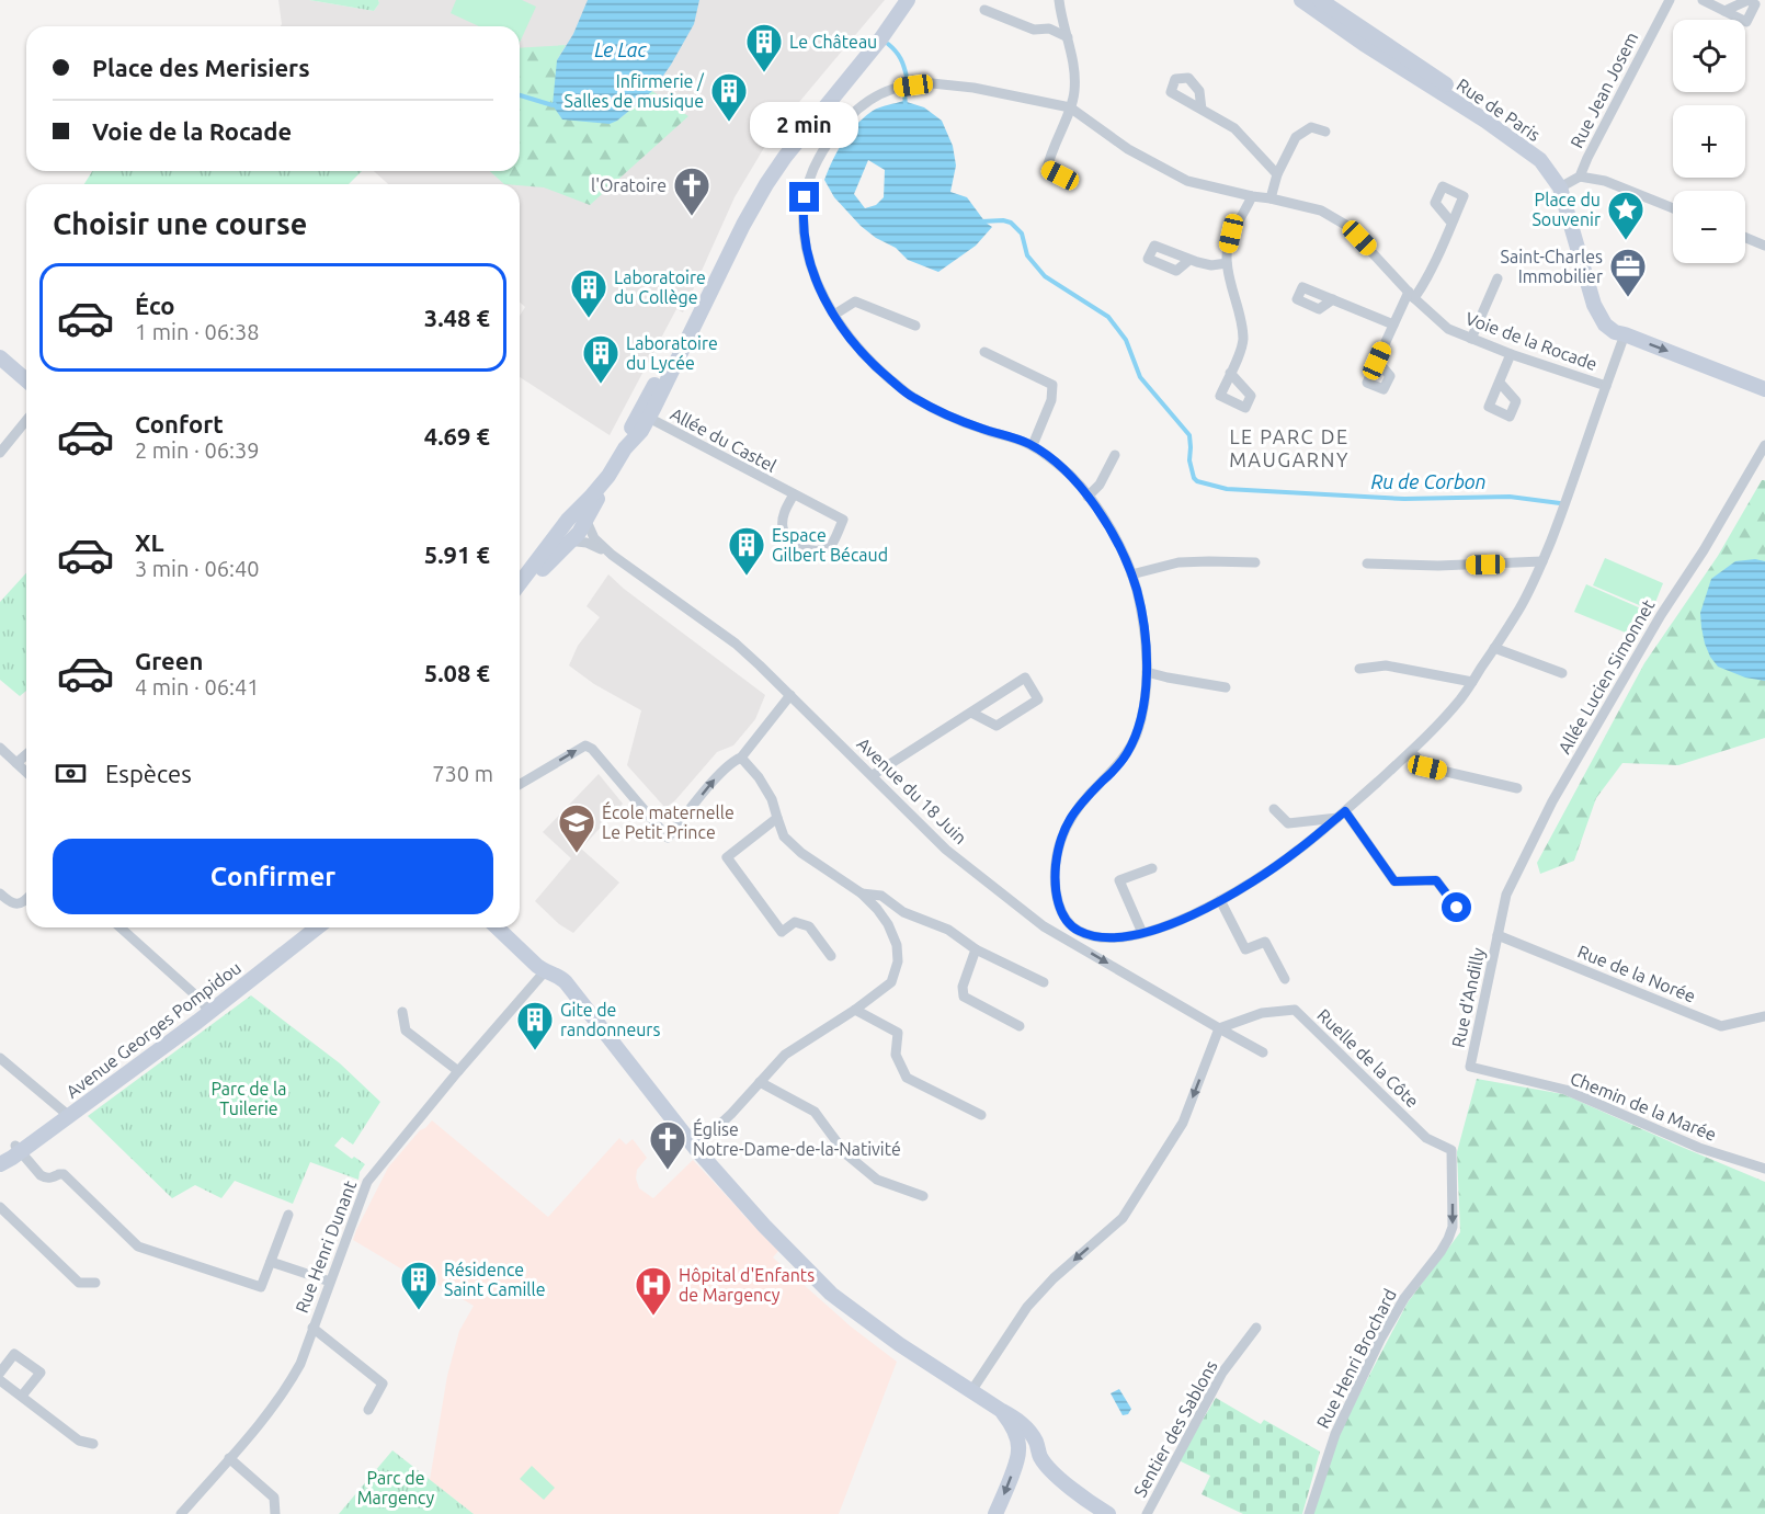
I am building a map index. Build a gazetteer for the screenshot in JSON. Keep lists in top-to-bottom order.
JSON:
{
  "streets": {
    "main road": ["Rue de Paris", "Avenue Georges Pompidou"],
    "street": [
      "Rue Jean Josem",
      "Voie de la Rocade",
      "Allée du Castel",
      "Allée Lucien Simonnet",
      "Avenue du 18 Juin",
      "Rue de la Norée",
      "Rue d'Andilly",
      "Ruelle de la Côte",
      "Chemin de la Marée",
      "Rue Henri Dunant",
      "Rue Henri Brochard",
      "Sentier des Sablons"
    ]
  },
  "crossings": [
    ["Rue Jean Josem", "Rue de Paris"],
    ["Allée Lucien Simonnet", "Rue de la Norée"],
    ["Allée Lucien Simonnet", "Rue d'Andilly"],
    ["Avenue du 18 Juin", "Ruelle de la Côte"],
    ["Rue de la Norée", "Rue d'Andilly"],
    ["Rue d'Andilly", "Chemin de la Marée"],
    ["Ruelle de la Côte", "Rue Henri Brochard"]
  ],
  "one_way": ["Rue Henri Brochard"],
  "districts": ["LE PARC DE MAUGARNY"],
  "water": ["Le Lac", "Ru de Corbon"],
  "parks": ["Parc de la Tuilerie", "Parc de Margency"],
  "places": {
    "building": [
      "Le Château",
      "Infirmerie / Salles de musique",
      "Laboratoire du Collège",
      "Laboratoire du Lycée",
      "Espace Gilbert Bécaud",
      "Gite de randonneurs",
      "Résidence Saint Camille"
    ],
    "church": ["l'Oratoire", "Église Notre-Dame-de-la-Nativité"],
    "place": ["Place du Souvenir"],
    "office": ["Saint-Charles Immobilier"],
    "school or university": ["École maternelle Le Petit Prince"],
    "hospital": ["Hôpital d'Enfants de Margency"]
  },
  "page": {
    "map_buttons": ["+", "−"],
    "banner": ["Place des Merisiers", "Voie de la Rocade"],
    "bubble": "2 min",
    "heading": "Choisir une course",
    "list": [
      {
        "name": "Éco",
        "note": "1 min · 06:38",
        "value": "3.48 €"
      },
      {
        "name": "Confort",
        "note": "2 min · 06:39",
        "value": "4.69 €"
      },
      {
        "name": "XL",
        "note": "3 min · 06:40",
        "value": "5.91 €"
      },
      {
        "name": "Green",
        "note": "4 min · 06:41",
        "value": "5.08 €"
      }
    ],
    "pay": ["Espèces", "730 m"],
    "buttons": "Confirmer"
  }
}
